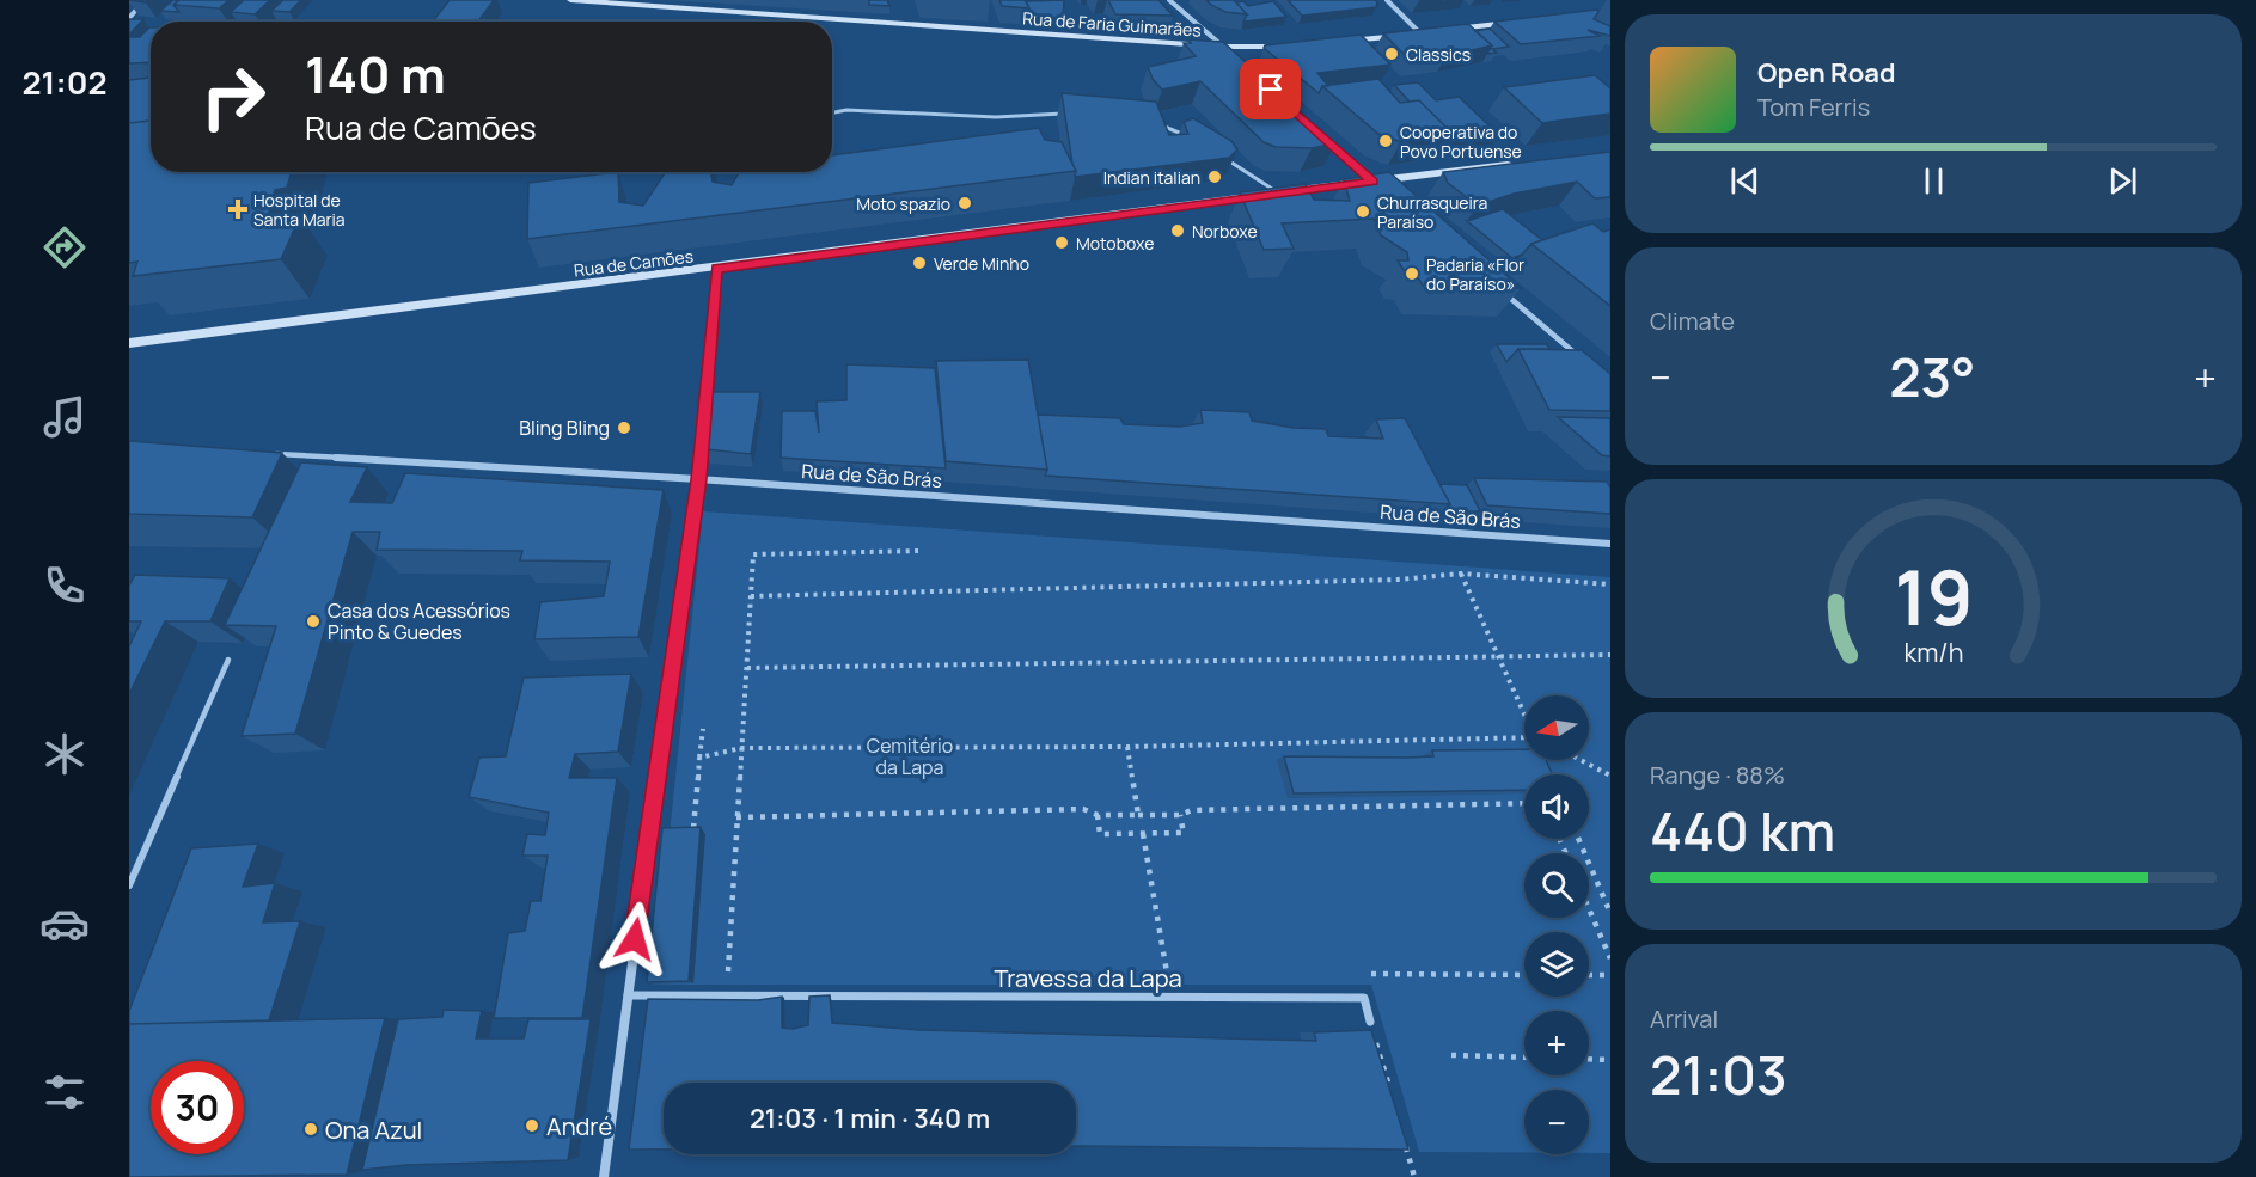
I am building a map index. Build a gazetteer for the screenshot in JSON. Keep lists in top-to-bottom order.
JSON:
{
  "streets": {
    "main road": ["Rua de Faria Guimarães", "Rua de Camões"],
    "street": ["Rua de São Brás", "Travessa da Lapa"]
  },
  "parks": ["Cemitério da Lapa"],
  "places": {
    "other": [
      "Classics",
      "Cooperativa do Povo Portuense",
      "Indian italian",
      "Moto spazio",
      "Churrasqueira Paraíso",
      "Norboxe",
      "Motoboxe",
      "Verde Minho",
      "Padaria «Flor do Paraíso»",
      "Bling Bling",
      "Casa dos Acessórios Pinto & Guedes",
      "André",
      "Ona Azul"
    ],
    "health": ["Hospital de Santa Maria"]
  },
  "north": "left",
  "page": {
    "tabs": "21:02",
    "turn": ["140 m", "Rua de Camões"],
    "song": ["Open Road", "Tom Ferris"],
    "tile": [
      "Climate",
      ["Range · 88%", "440 km"],
      ["Arrival", "21:03"]
    ],
    "heat": ["−", "23°", "+"],
    "map_buttons": ["+", "−"],
    "limit": "30",
    "trip": "21:03 · 1 min · 340 m",
    "gauge": ["19", "km/h"]
  }
}
